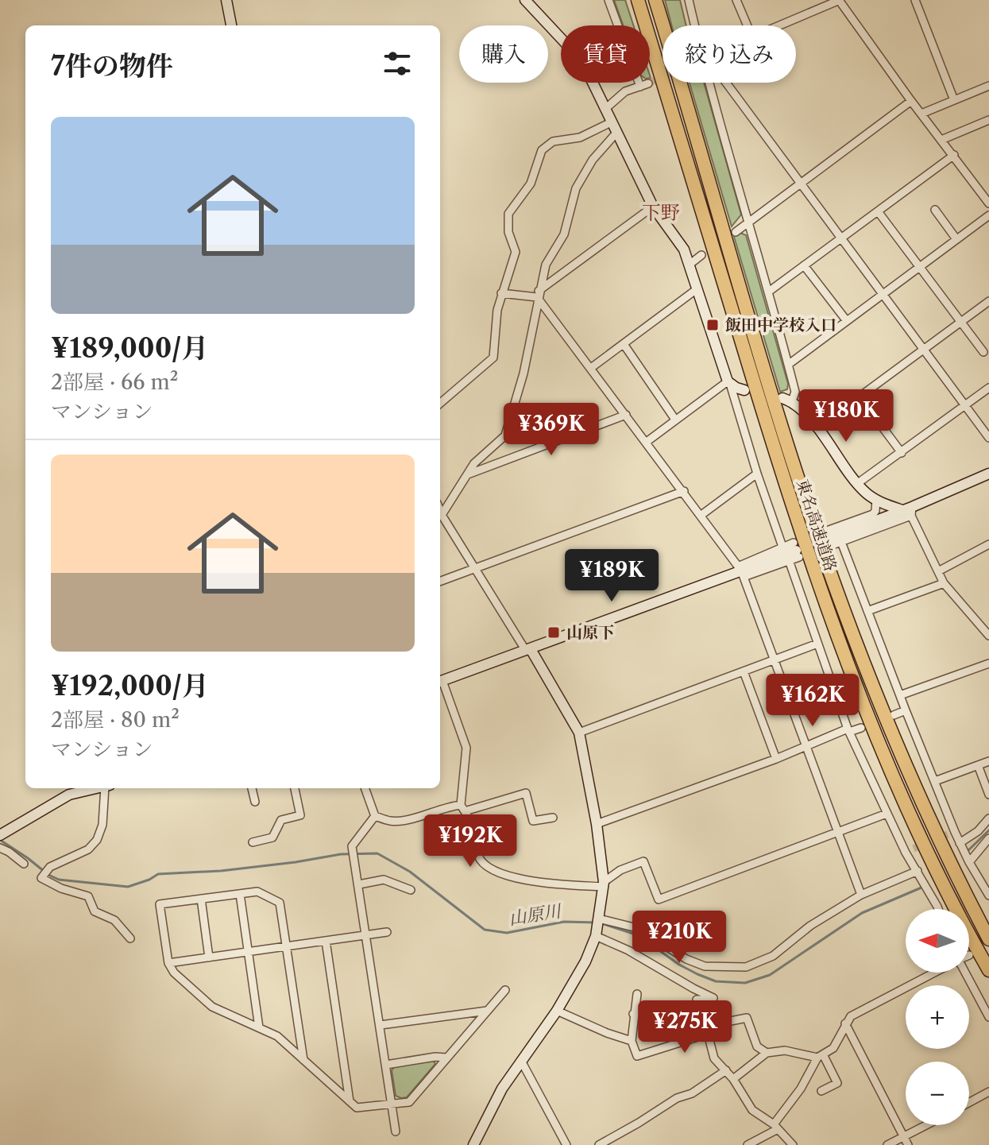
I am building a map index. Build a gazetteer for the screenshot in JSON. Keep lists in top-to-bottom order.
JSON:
{
  "streets": {
    "highway": ["東名高速道路"]
  },
  "districts": ["下野"],
  "water": ["山原川"],
  "places": {
    "transit": ["飯田中学校入口", "山原下"]
  },
  "north": "left",
  "page": {
    "chip": ["購入", "賃貸", "絞り込み"],
    "heading": "7件の物件",
    "list": [
      {
        "name": "¥189,000/月",
        "note": "2部屋 · 66 m² · マンション"
      },
      {
        "name": "¥192,000/月",
        "note": "2部屋 · 80 m² · マンション"
      }
    ],
    "price": [
      "¥180K",
      "¥369K",
      "¥189K",
      "¥162K",
      "¥192K",
      "¥210K",
      "¥275K"
    ],
    "map_buttons": ["+", "−"]
  }
}
